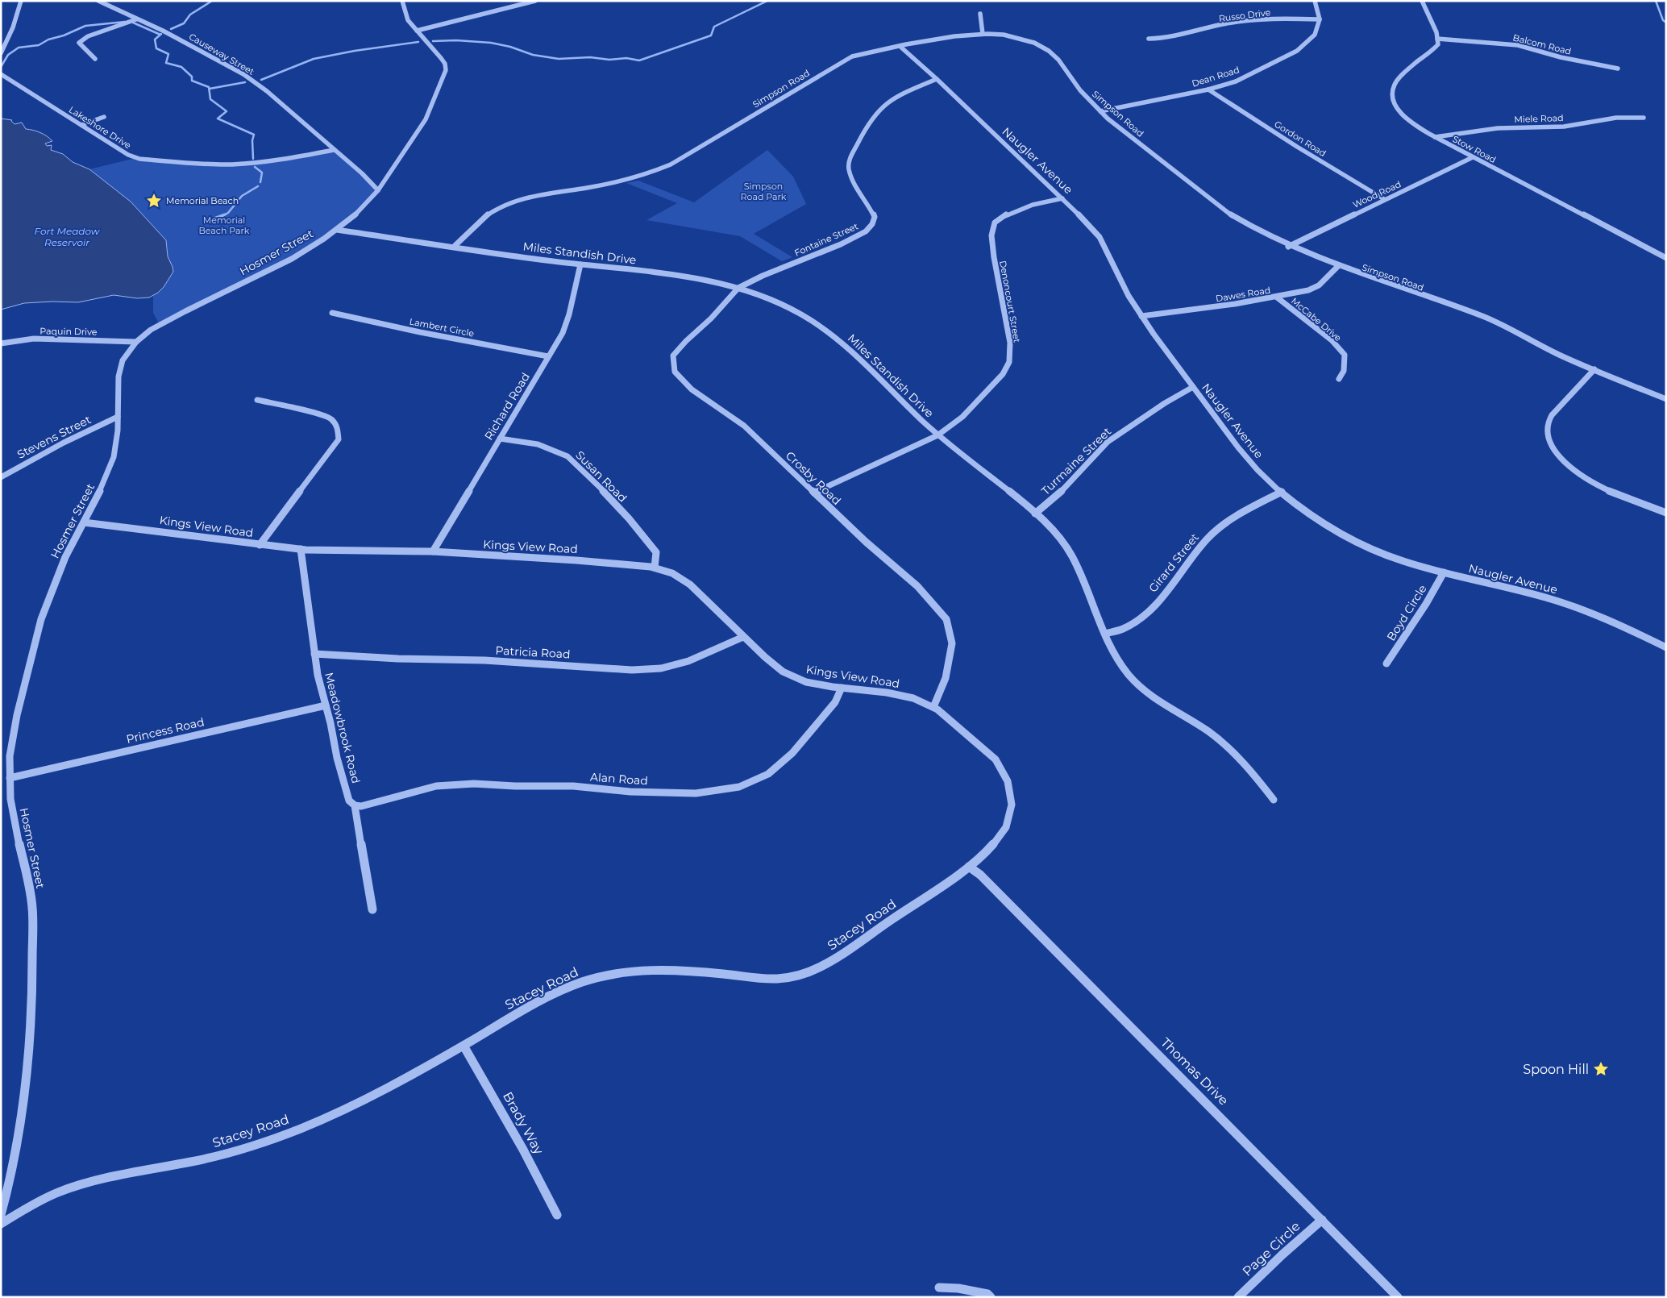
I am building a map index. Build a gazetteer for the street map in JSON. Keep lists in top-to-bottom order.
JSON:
{
  "streets": {
    "street": [
      "Russo Drive",
      "Balcom Road",
      "Causeway Street",
      "Dean Road",
      "Simpson Road",
      "Miele Road",
      "Lakeshore Drive",
      "Gordon Road",
      "Stow Road",
      "Naugler Avenue",
      "Wood Road",
      "Fontaine Street",
      "Hosmer Street",
      "Miles Standish Drive",
      "Dawes Road",
      "Denoncourt Street",
      "McCabe Drive",
      "Lambert Circle",
      "Paquin Drive",
      "Richard Road",
      "Stevens Street",
      "Turmaine Street",
      "Susan Road",
      "Crosby Road",
      "Kings View Road",
      "Girard Street",
      "Boyd Circle",
      "Patricia Road",
      "Meadowbrook Road",
      "Princess Road",
      "Alan Road",
      "Stacey Road",
      "Thomas Drive",
      "Brady Way",
      "Page Circle"
    ]
  },
  "crossings": [
    ["Russo Drive", "Dean Road"],
    ["Balcom Road", "Stow Road"],
    ["Causeway Street", "Hosmer Street"],
    ["Dean Road", "Simpson Road"],
    ["Dean Road", "Gordon Road"],
    ["Simpson Road", "Naugler Avenue"],
    ["Simpson Road", "Wood Road"],
    ["Simpson Road", "Miles Standish Drive"],
    ["Simpson Road", "Dawes Road"],
    ["Miele Road", "Stow Road"],
    ["Gordon Road", "Wood Road"],
    ["Stow Road", "Wood Road"],
    ["Naugler Avenue", "Fontaine Street"],
    ["Naugler Avenue", "Dawes Road"],
    ["Naugler Avenue", "Denoncourt Street"],
    ["Naugler Avenue", "Turmaine Street"],
    ["Naugler Avenue", "Girard Street"],
    ["Naugler Avenue", "Boyd Circle"],
    ["Fontaine Street", "Miles Standish Drive"],
    ["Fontaine Street", "Crosby Road"],
    ["Hosmer Street", "Miles Standish Drive"],
    ["Hosmer Street", "Paquin Drive"],
    ["Hosmer Street", "Stevens Street"],
    ["Hosmer Street", "Kings View Road"],
    ["Hosmer Street", "Princess Road"],
    ["Miles Standish Drive", "Denoncourt Street"],
    ["Miles Standish Drive", "Richard Road"],
    ["Miles Standish Drive", "Turmaine Street"],
    ["Miles Standish Drive", "Crosby Road"],
    ["Miles Standish Drive", "Girard Street"],
    ["Dawes Road", "McCabe Drive"],
    ["Denoncourt Street", "Crosby Road"],
    ["Lambert Circle", "Richard Road"],
    ["Richard Road", "Susan Road"],
    ["Richard Road", "Kings View Road"],
    ["Susan Road", "Kings View Road"],
    ["Crosby Road", "Kings View Road"],
    ["Crosby Road", "Stacey Road"],
    ["Kings View Road", "Patricia Road"],
    ["Kings View Road", "Meadowbrook Road"],
    ["Kings View Road", "Alan Road"],
    ["Kings View Road", "Stacey Road"],
    ["Patricia Road", "Meadowbrook Road"],
    ["Meadowbrook Road", "Princess Road"],
    ["Meadowbrook Road", "Alan Road"],
    ["Stacey Road", "Thomas Drive"],
    ["Stacey Road", "Brady Way"],
    ["Thomas Drive", "Page Circle"]
  ],
  "water": ["Fort Meadow Reservoir"],
  "parks": ["Simpson Road Park", "Memorial Beach Park"],
  "places": {
    "place": ["Memorial Beach", "Spoon Hill"]
  }
}
